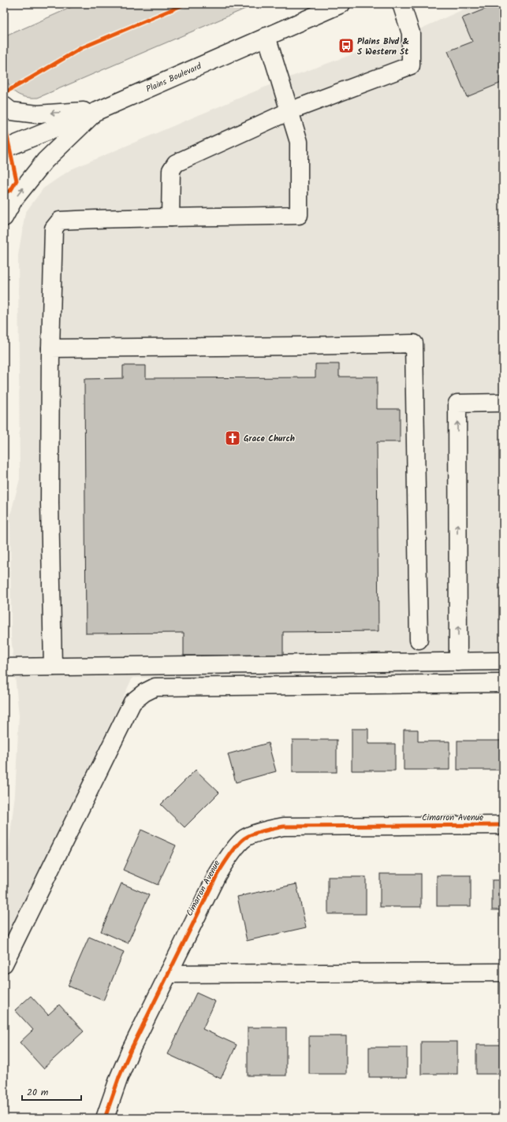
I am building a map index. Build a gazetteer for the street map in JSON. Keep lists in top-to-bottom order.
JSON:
{
  "streets": {
    "main road": ["Plains Boulevard", "Cimarron Avenue"]
  },
  "places": {
    "bus stop": ["Plains Blvd & S Western St"],
    "church": ["Grace Church"]
  },
  "scale_bar": "20 m"
}
